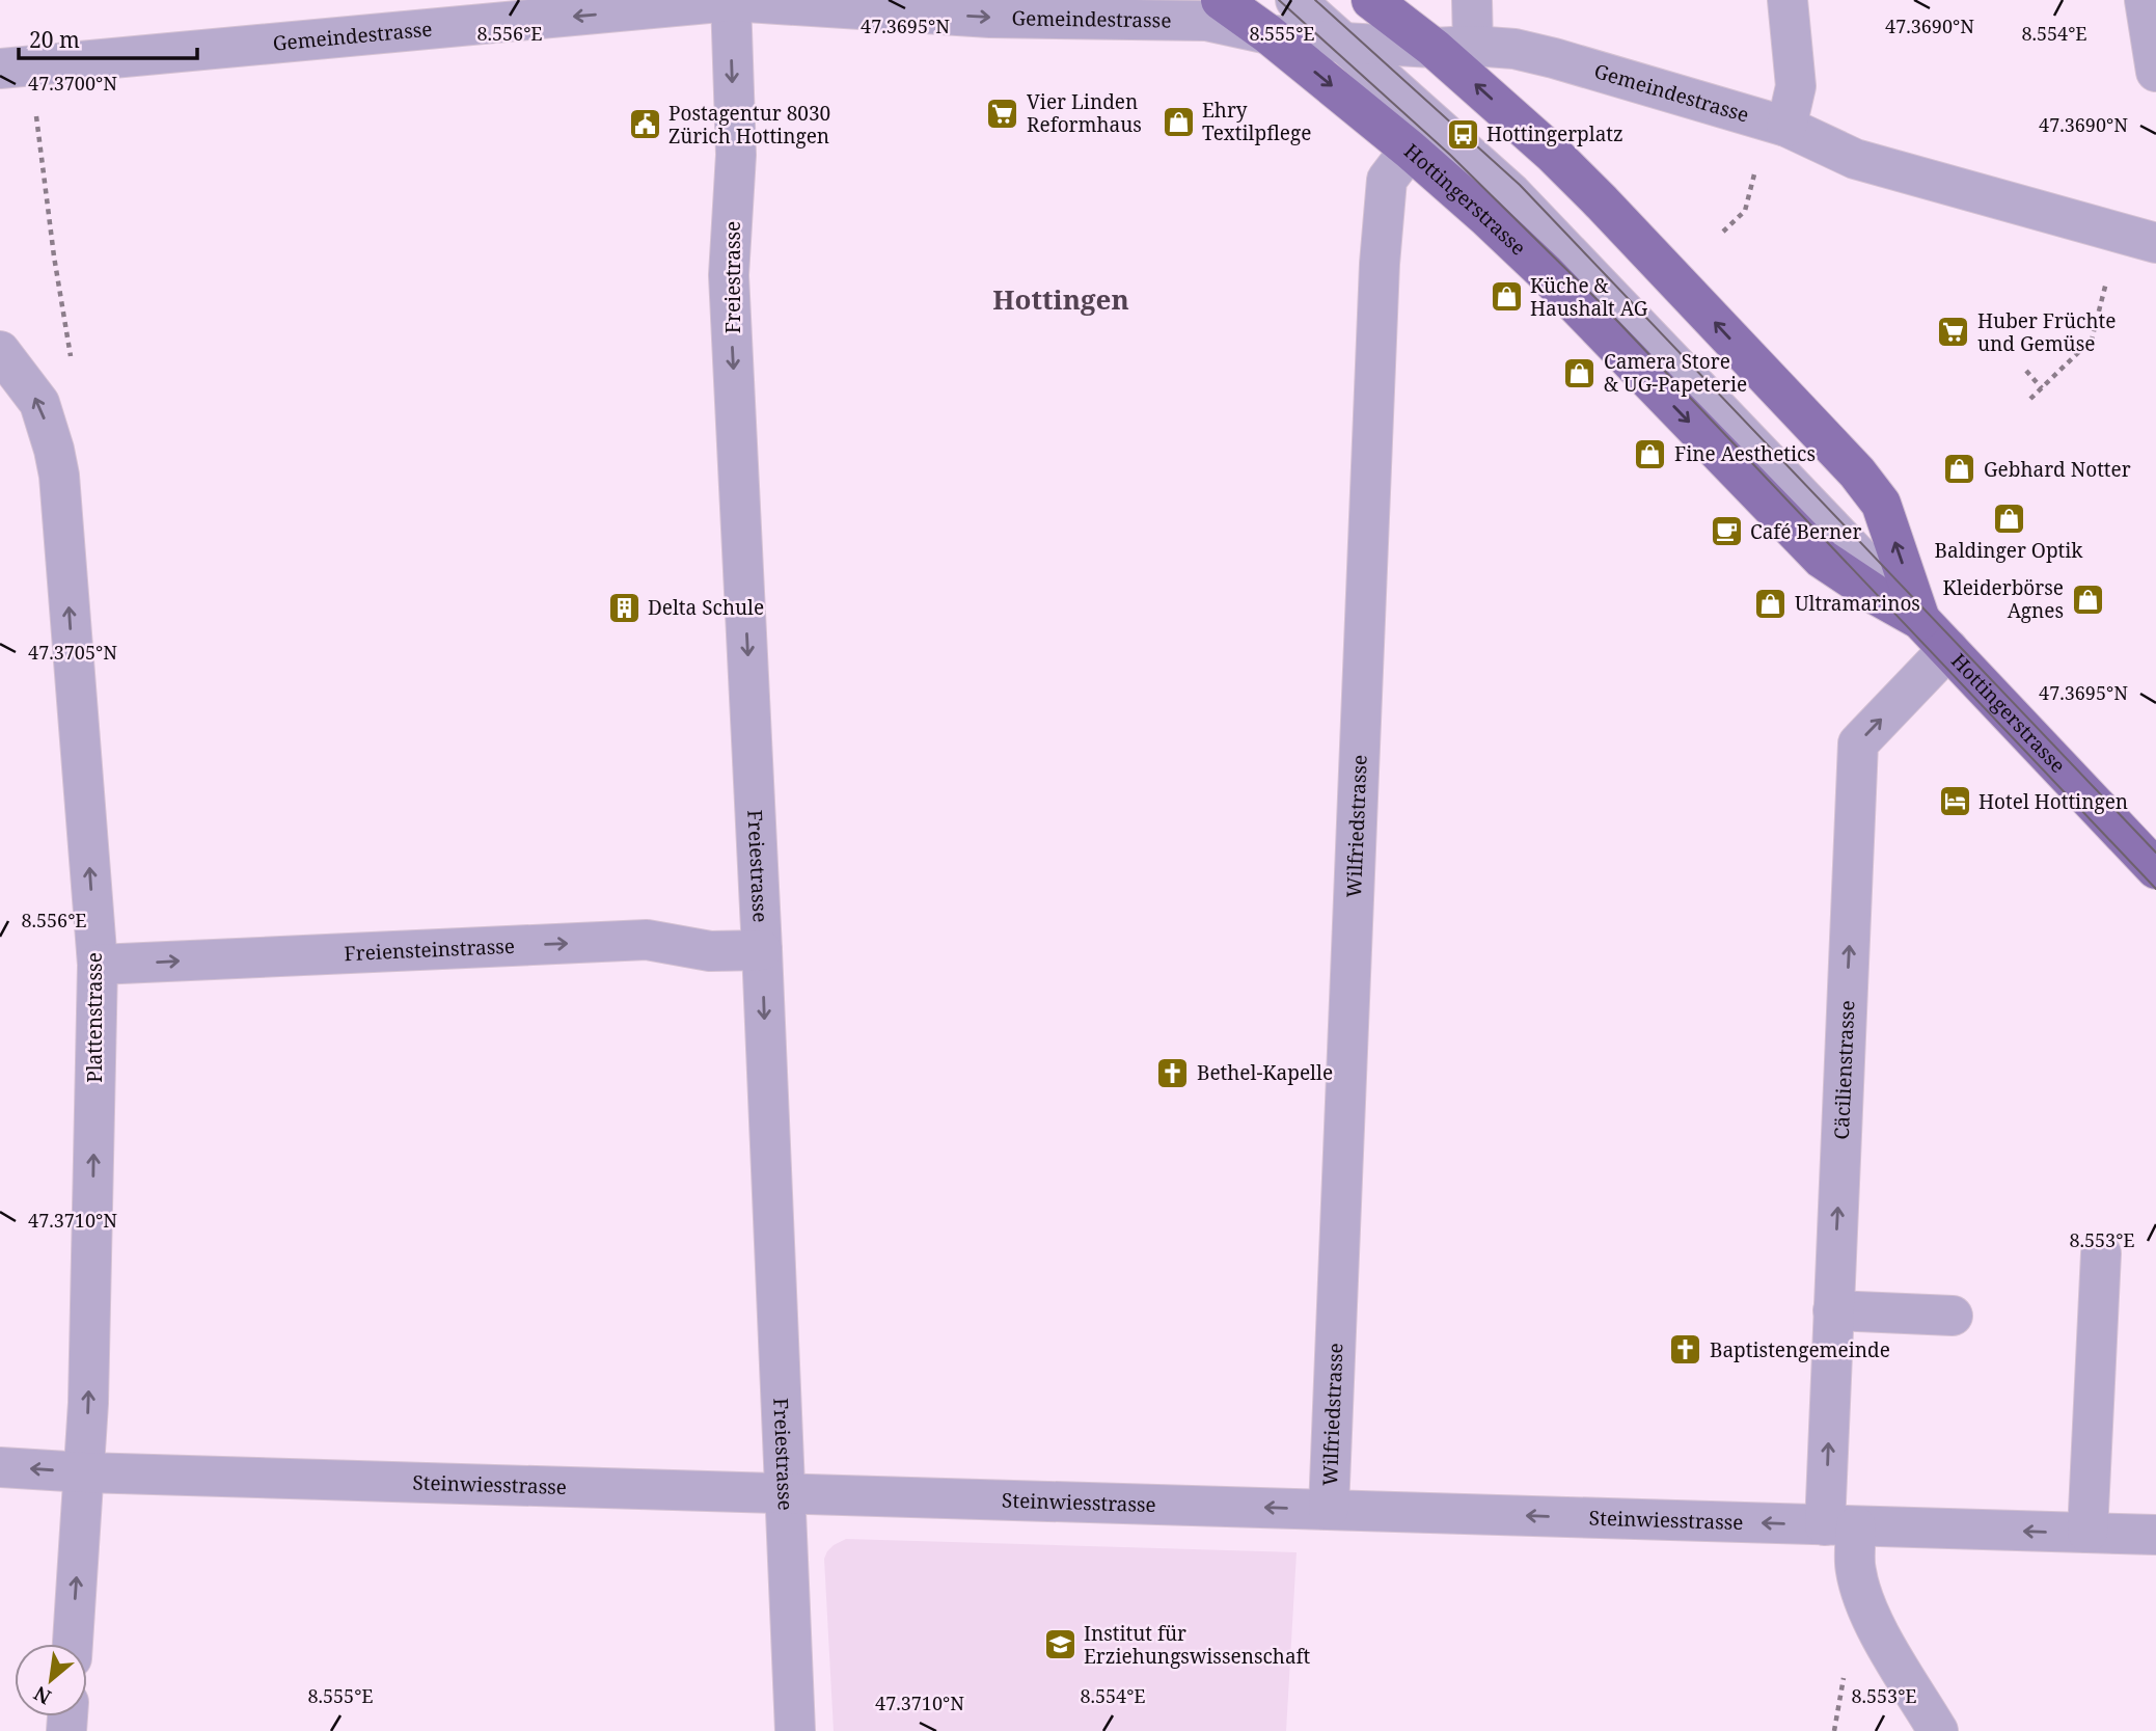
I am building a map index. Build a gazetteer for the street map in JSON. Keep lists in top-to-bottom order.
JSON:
{
  "streets": {
    "main road": ["Hottingerstrasse"],
    "street": [
      "Gemeindestrasse",
      "Freiestrasse",
      "Wilfriedstrasse",
      "Freiensteinstrasse",
      "Plattenstrasse",
      "Cäcilienstrasse",
      "Steinwiesstrasse"
    ]
  },
  "crossings": [
    ["Gemeindestrasse", "Hottingerstrasse"],
    ["Gemeindestrasse", "Freiestrasse"],
    ["Hottingerstrasse", "Wilfriedstrasse"],
    ["Hottingerstrasse", "Cäcilienstrasse"],
    ["Freiestrasse", "Freiensteinstrasse"],
    ["Freiestrasse", "Steinwiesstrasse"],
    ["Wilfriedstrasse", "Steinwiesstrasse"],
    ["Freiensteinstrasse", "Plattenstrasse"],
    ["Plattenstrasse", "Steinwiesstrasse"],
    ["Cäcilienstrasse", "Steinwiesstrasse"]
  ],
  "one_way": [
    "Freiestrasse",
    "Freiensteinstrasse",
    "Plattenstrasse",
    "Cäcilienstrasse",
    "Steinwiesstrasse"
  ],
  "districts": ["Hottingen"],
  "places": {
    "supermarket": ["Vier Linden Reformhaus", "Huber Früchte und Gemüse"],
    "shop": [
      "Ehry Textilpflege",
      "Küche & Haushalt AG",
      "Camera Store & UG-Papeterie",
      "Fine Aesthetics",
      "Gebhard Notter",
      "Baldinger Optik",
      "Kleiderbörse Agnes",
      "Ultramarinos"
    ],
    "public building": ["Postagentur 8030 Zürich Hottingen"],
    "bus stop": ["Hottingerplatz"],
    "cafe": ["Café Berner"],
    "building": ["Delta Schule"],
    "hotel": ["Hotel Hottingen"],
    "church": ["Bethel-Kapelle", "Baptistengemeinde"],
    "school or university": ["Institut für Erziehungswissenschaft"]
  },
  "scale_bar": "20 m",
  "north": "bottom left",
  "coordinates": [
    "47.3695°N",
    "47.3690°N",
    "8.556°E",
    "8.555°E",
    "8.554°E",
    "47.3700°N",
    "47.3705°N",
    "47.3710°N",
    "8.553°E"
  ]
}
